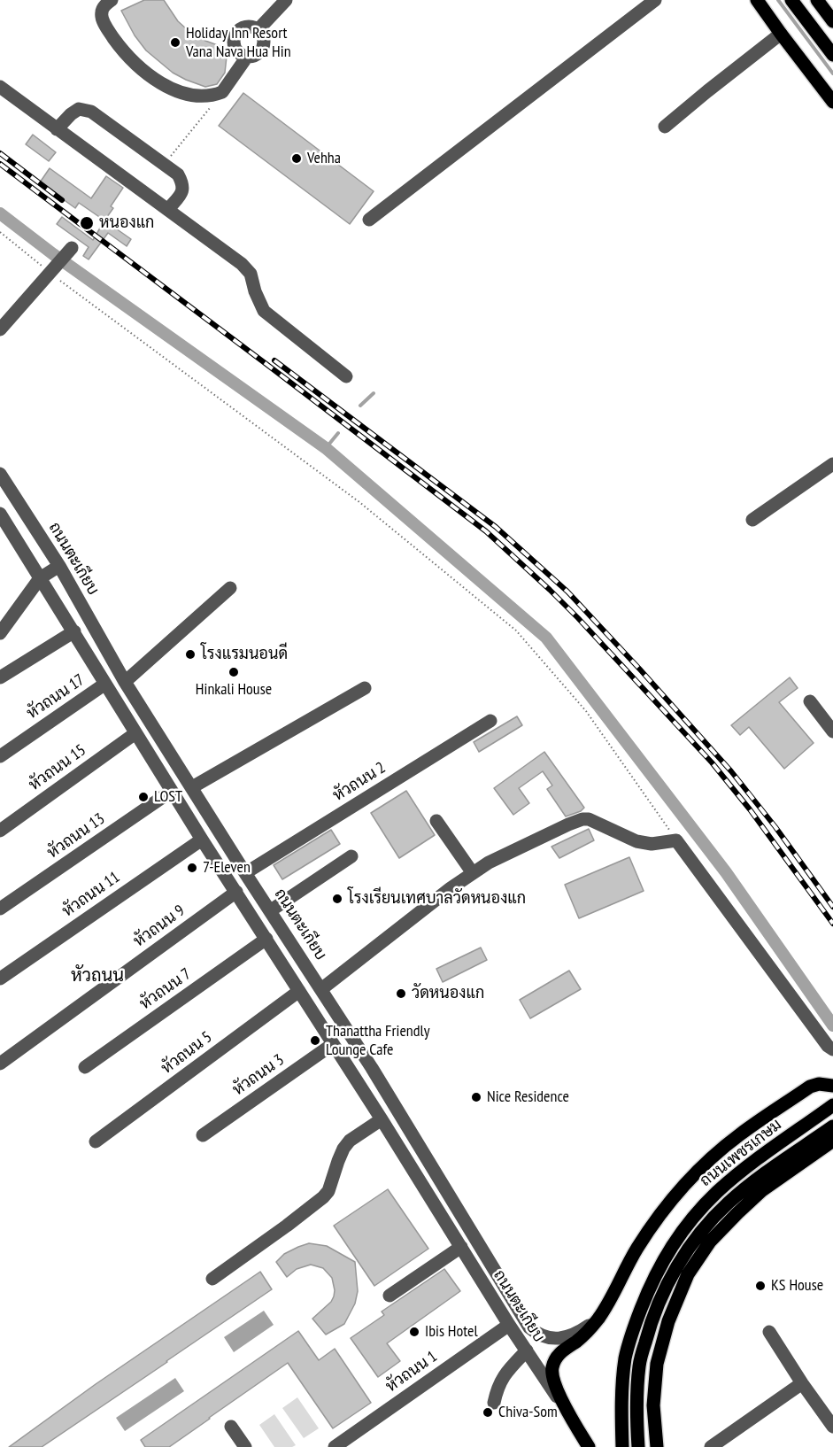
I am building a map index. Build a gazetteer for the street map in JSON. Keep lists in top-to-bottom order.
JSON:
{
  "streets": {
    "main road": ["ถนนเพชรเกษม"],
    "street": [
      "ถนนตะเกียบ",
      "หัวถนน 17",
      "หัวถนน 15",
      "หัวถนน 2",
      "หัวถนน 13",
      "หัวถนน 11",
      "หัวถนน 9",
      "หัวถนน 7",
      "หัวถนน 5",
      "หัวถนน 3",
      "หัวถนน 1"
    ]
  },
  "crossings": [
    ["ถนนตะเกียบ", "หัวถนน 17"],
    ["ถนนตะเกียบ", "หัวถนน 15"],
    ["ถนนตะเกียบ", "หัวถนน 2"],
    ["ถนนตะเกียบ", "หัวถนน 13"],
    ["ถนนตะเกียบ", "หัวถนน 11"],
    ["ถนนตะเกียบ", "หัวถนน 9"],
    ["ถนนตะเกียบ", "หัวถนน 7"],
    ["ถนนตะเกียบ", "หัวถนน 5"],
    ["ถนนตะเกียบ", "หัวถนน 3"],
    ["ถนนตะเกียบ", "หัวถนน 1"]
  ],
  "districts": ["หัวถนน"],
  "places": [
    "Holiday Inn Resort Vana Nava Hua Hin",
    "Vehha",
    "หนองแก",
    "โรงแรมนอนดี",
    "Hinkali House",
    "LOST",
    "7-Eleven",
    "โรงเรียนเทศบาลวัดหนองแก",
    "วัดหนองแก",
    "Thanattha Friendly Lounge Cafe",
    "Nice Residence",
    "KS House",
    "Ibis Hotel",
    "Chiva-Som"
  ]
}
